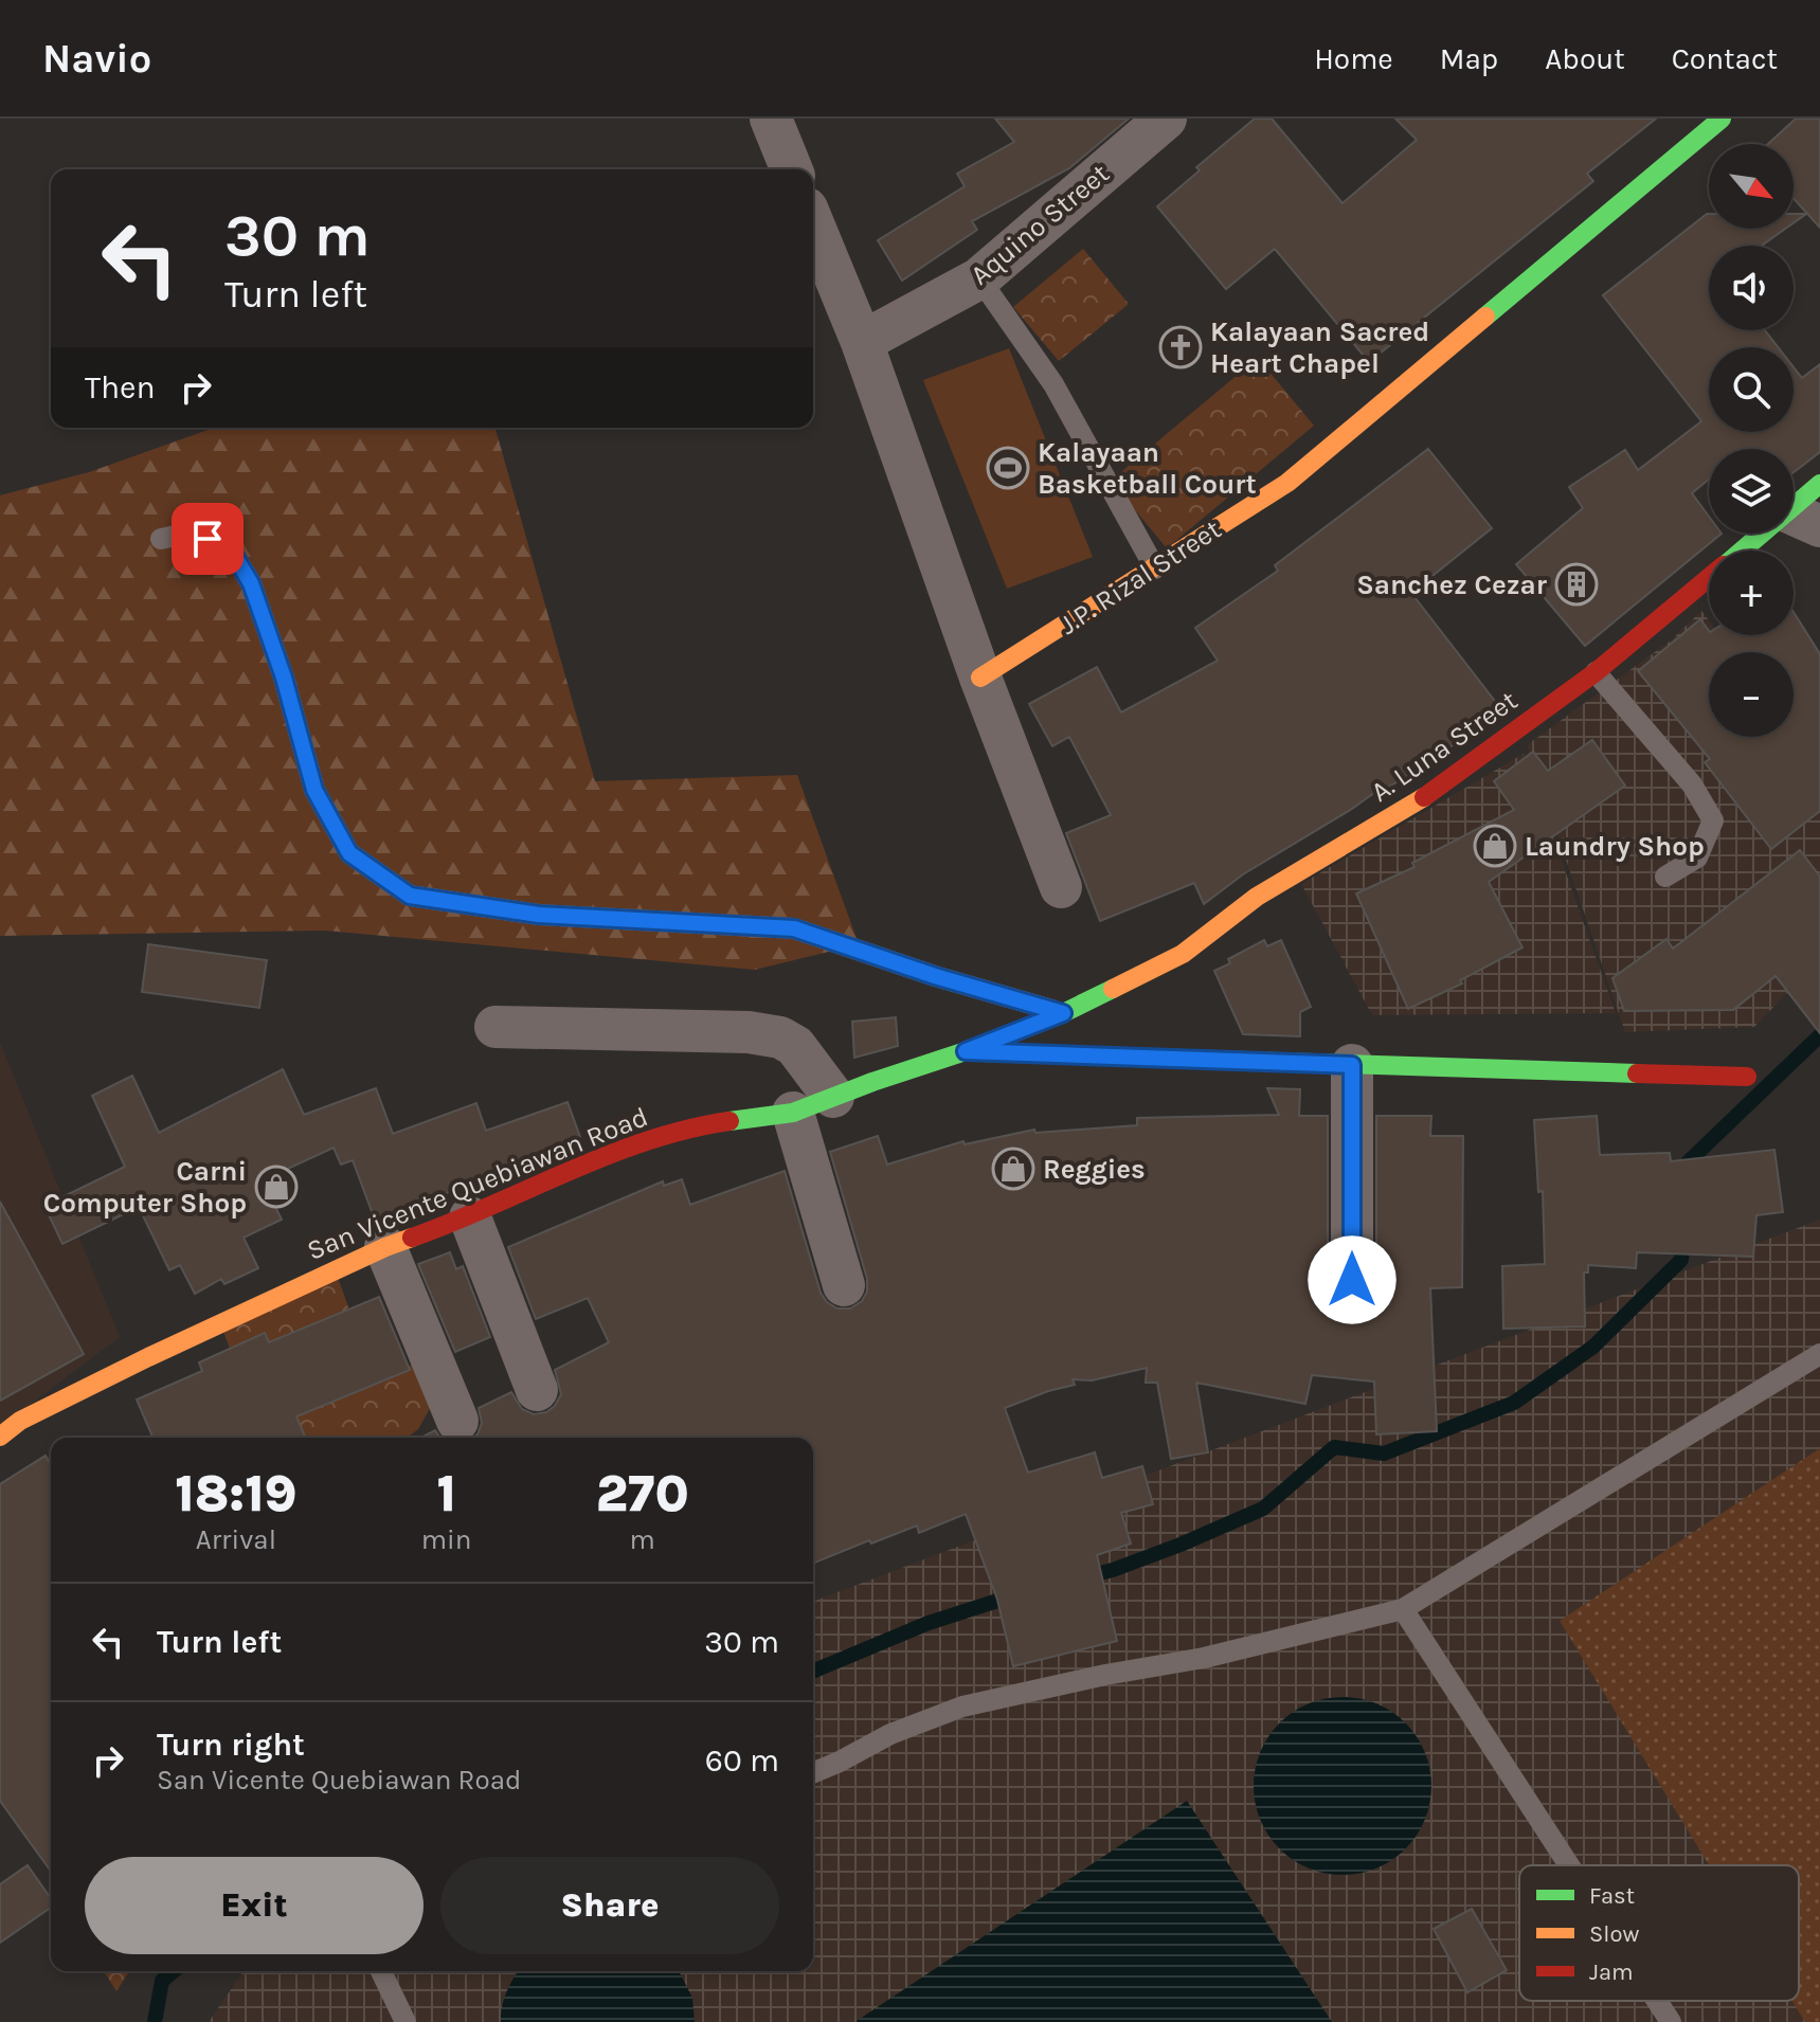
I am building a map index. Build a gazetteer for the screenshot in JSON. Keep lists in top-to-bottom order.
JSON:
{
  "streets": {
    "street": [
      "Aquino Street",
      "J.P. Rizal Street",
      "A. Luna Street",
      "San Vicente Quebiawan Road"
    ]
  },
  "crossings": [
    ["A. Luna Street", "San Vicente Quebiawan Road"]
  ],
  "places": {
    "church": ["Kalayaan Sacred Heart Chapel"],
    "sports": ["Kalayaan Basketball Court"],
    "building": ["Sanchez Cezar"],
    "shop": ["Laundry Shop", "Reggies", "Carni Computer Shop"]
  },
  "legend": ["Fast", "Slow", "Jam"],
  "north": "bottom right",
  "page": {
    "header": "Navio",
    "nav": [
      "Home",
      "Map",
      "About",
      "Contact"
    ],
    "map_buttons": ["+", "−"],
    "turn": ["30 m", "Turn left"],
    "then": "Then",
    "eta": [
      "18:19",
      "Arrival",
      "1",
      "min",
      "270",
      "m"
    ],
    "list": [
      {
        "name": "Turn left",
        "value": "30 m"
      },
      {
        "name": "Turn right",
        "note": "San Vicente Quebiawan Road",
        "value": "60 m"
      }
    ],
    "buttons": ["Exit", "Share"]
  }
}
